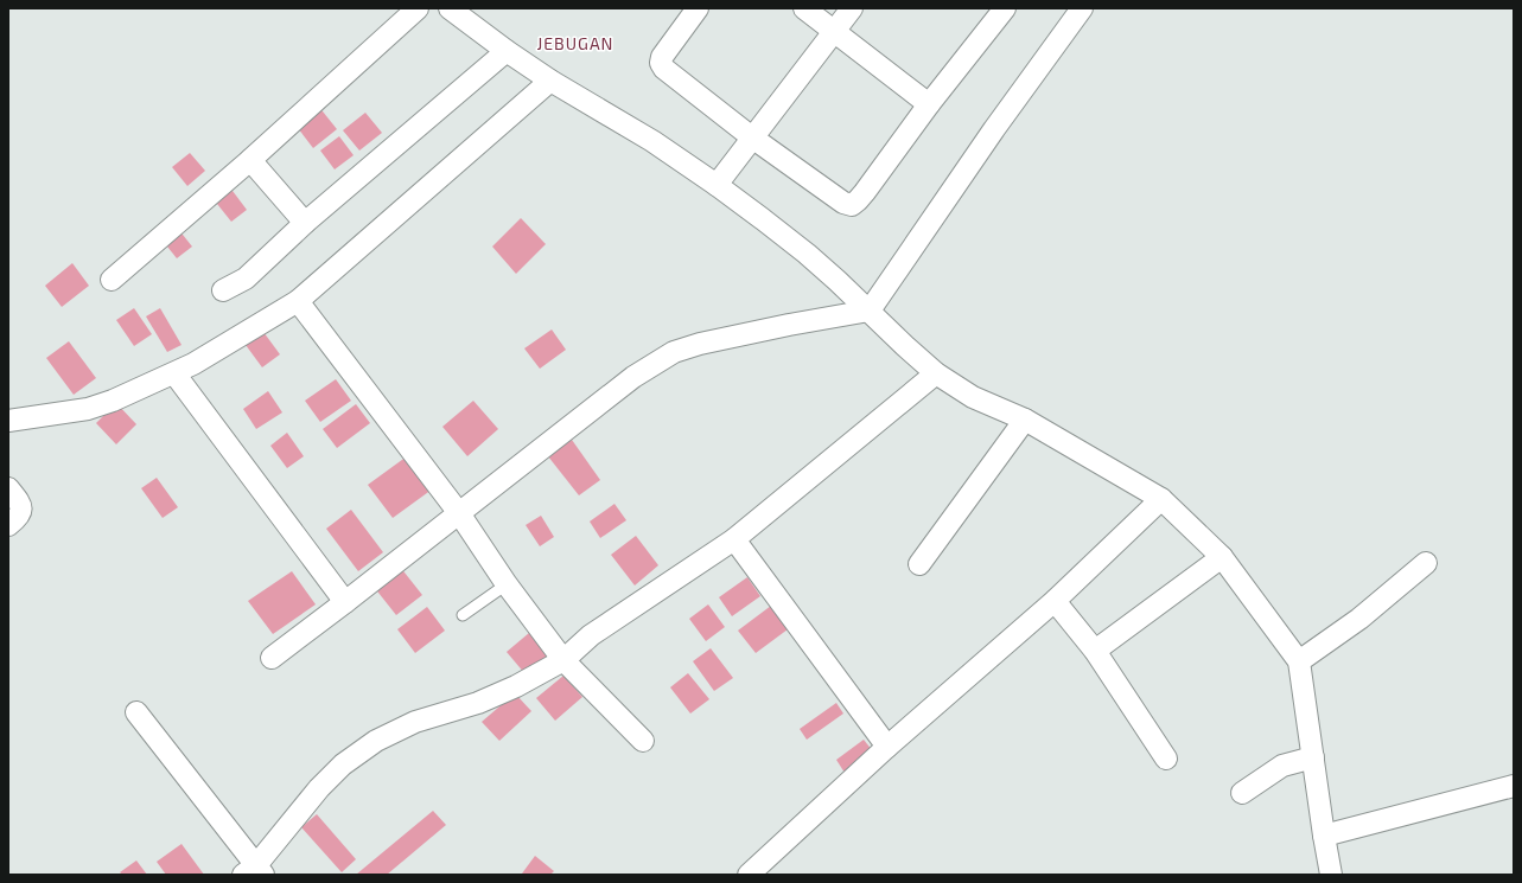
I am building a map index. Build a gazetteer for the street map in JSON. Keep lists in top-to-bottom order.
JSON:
{
  "districts": ["JEBUGAN"]
}
